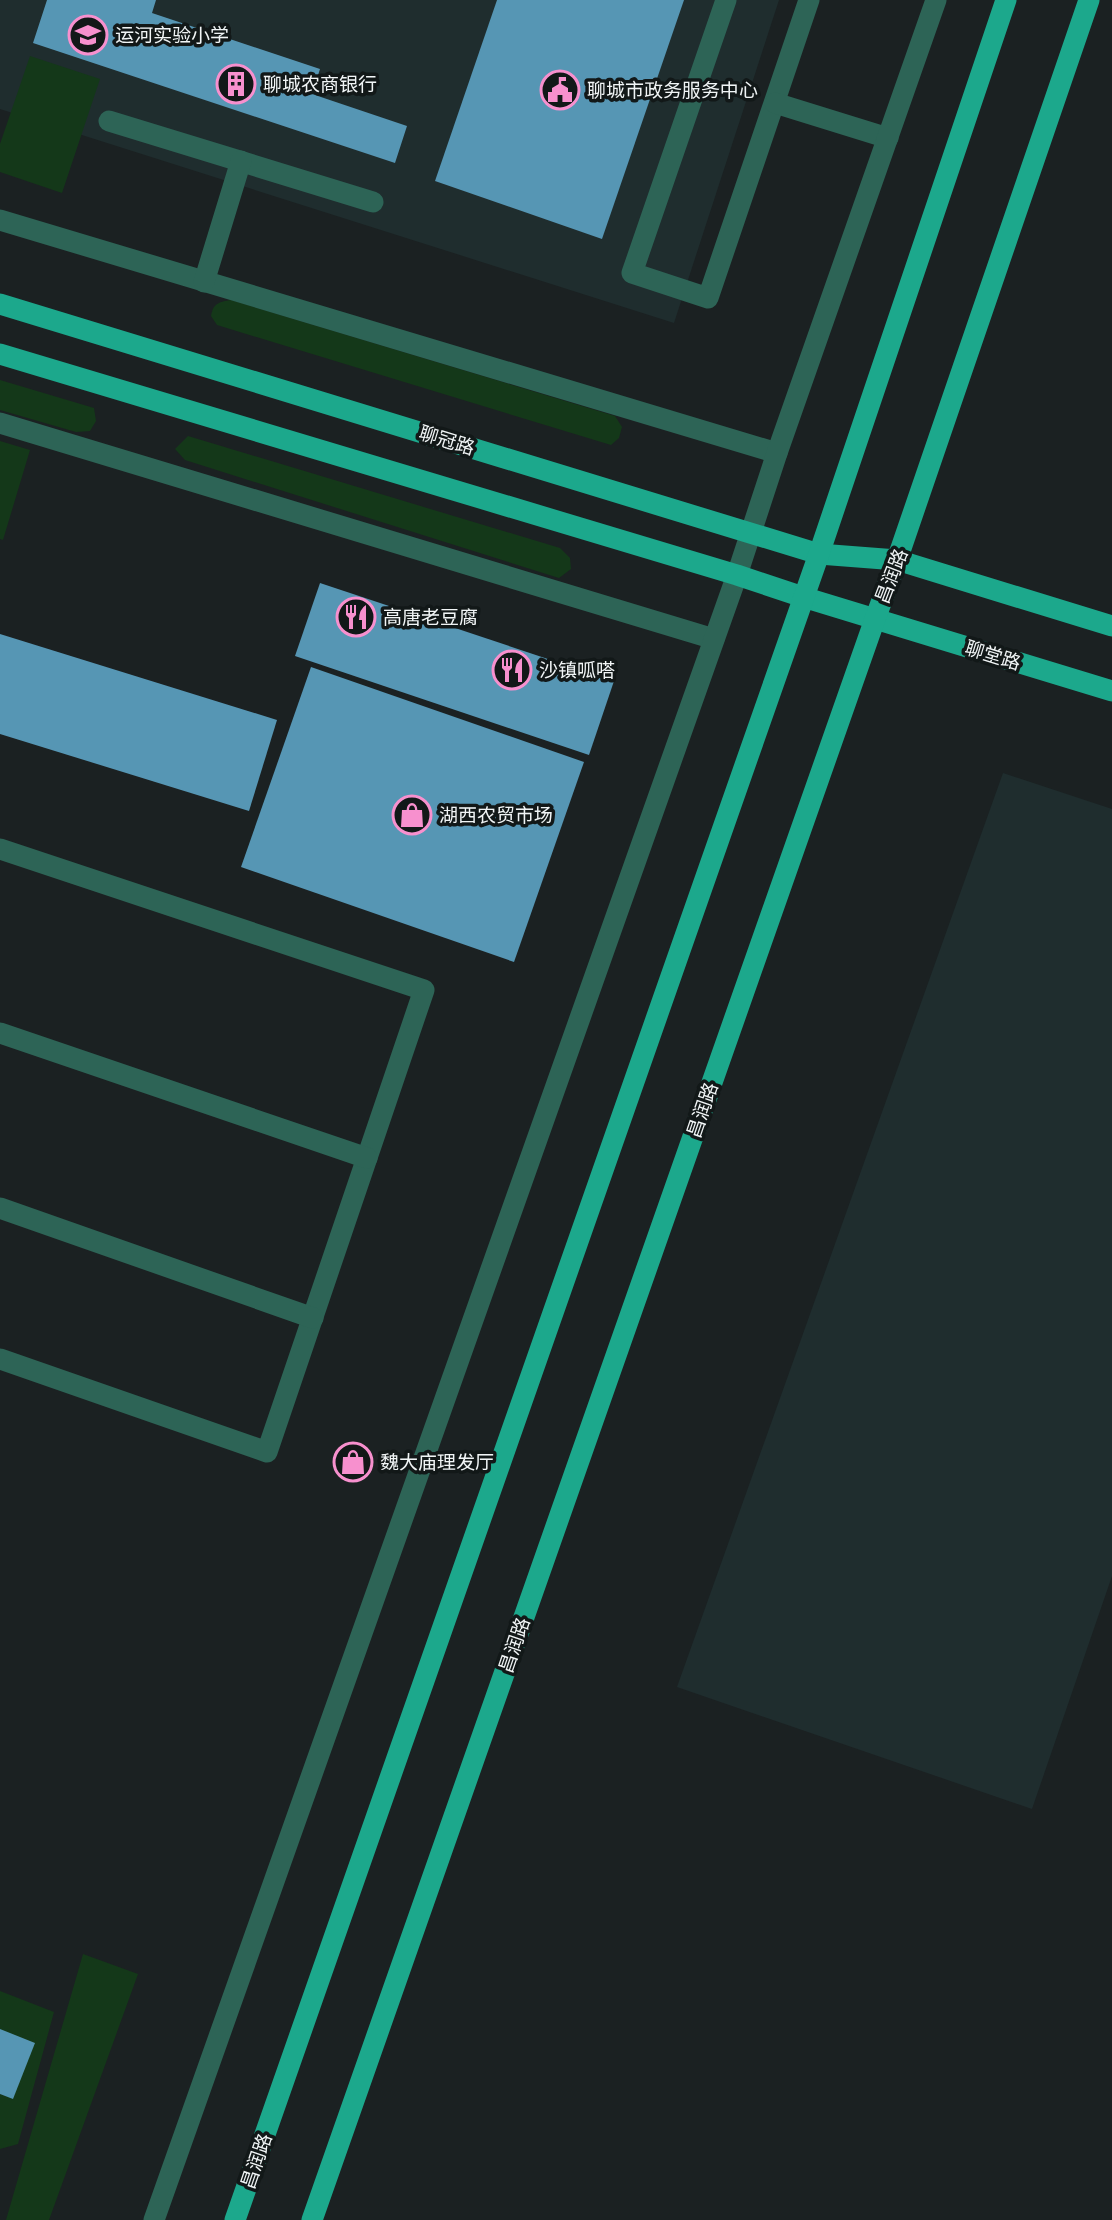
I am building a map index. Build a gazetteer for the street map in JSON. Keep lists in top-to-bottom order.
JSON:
{
  "streets": {
    "main road": ["聊冠路", "昌润路", "聊堂路"]
  },
  "crossings": [
    ["聊冠路", "昌润路"],
    ["昌润路", "聊堂路"]
  ],
  "places": {
    "school or university": ["运河实验小学"],
    "building": ["聊城农商银行"],
    "public building": ["聊城市政务服务中心"],
    "restaurant": ["高唐老豆腐", "沙镇呱嗒"],
    "shop": ["湖西农贸市场", "魏大庙理发厅"]
  }
}
